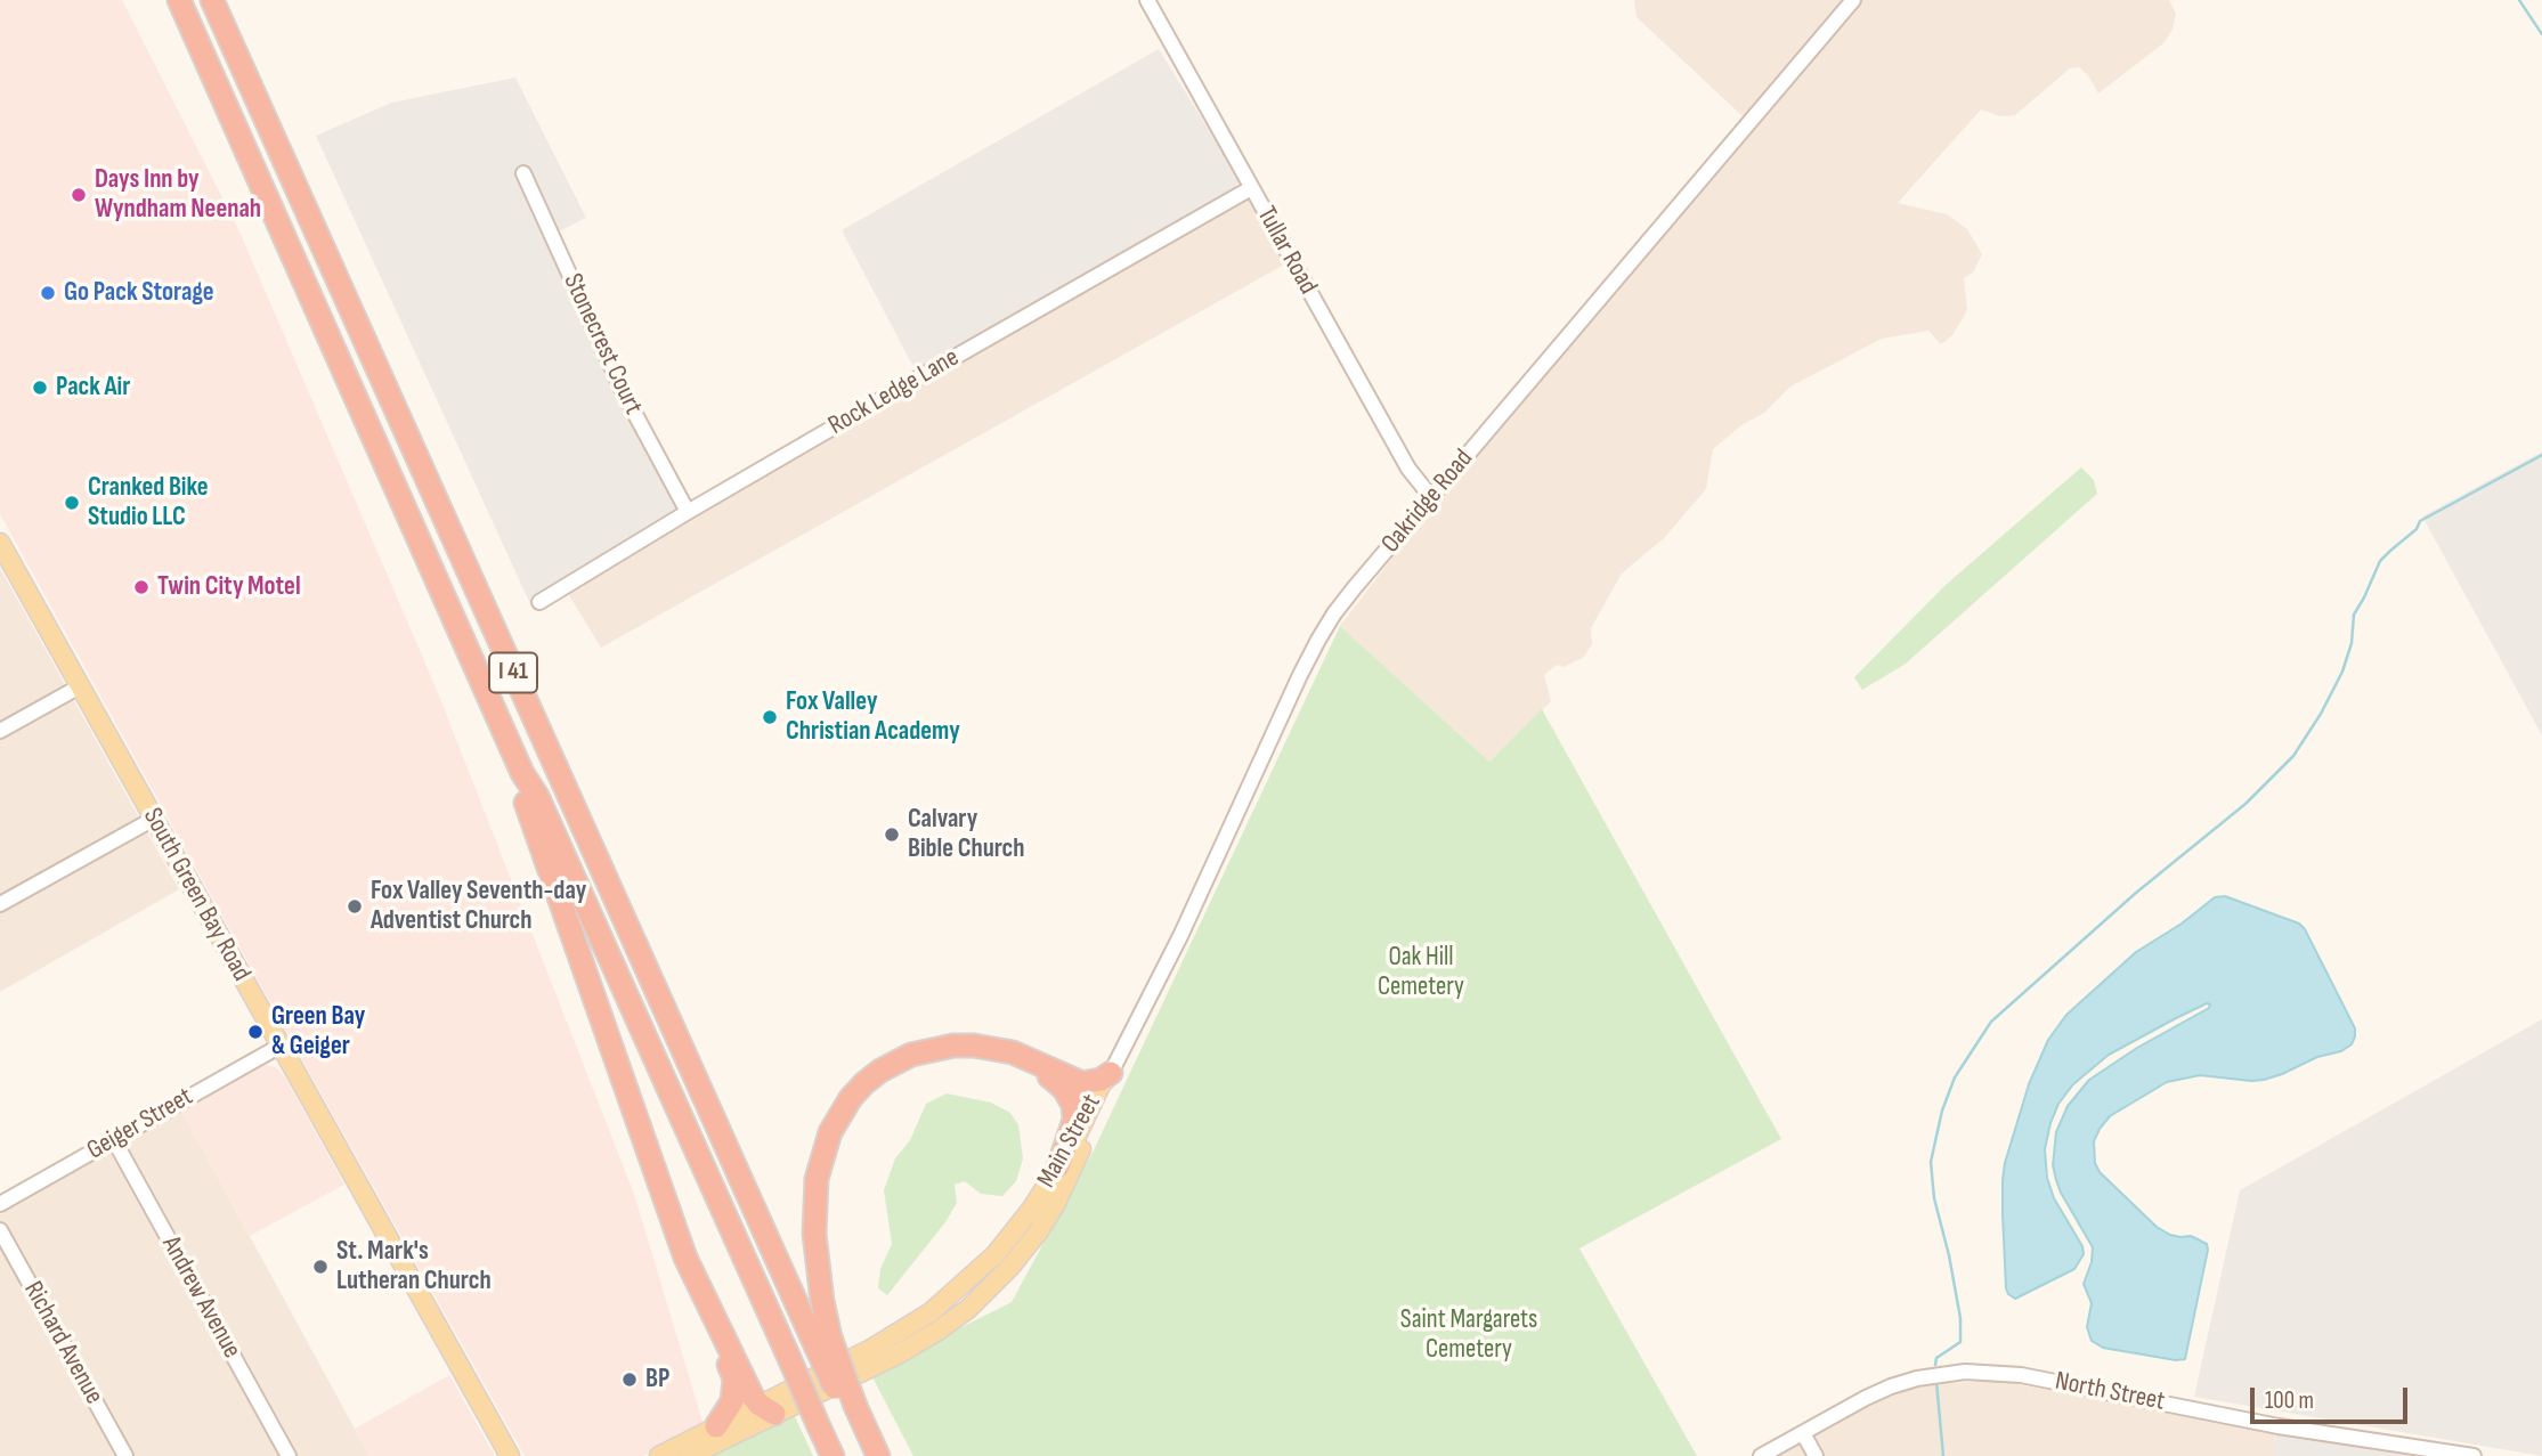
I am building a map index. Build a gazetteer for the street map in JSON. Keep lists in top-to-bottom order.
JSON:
{
  "streets": {
    "highway": ["I 41"],
    "main road": ["South Green Bay Road", "Main Street"],
    "street": [
      "Tullar Road",
      "Stonecrest Court",
      "Rock Ledge Lane",
      "Oakridge Road",
      "Geiger Street",
      "Andrew Avenue",
      "Richard Avenue",
      "North Street"
    ]
  },
  "crossings": [
    ["Tullar Road", "Rock Ledge Lane"],
    ["Tullar Road", "Oakridge Road"],
    ["Stonecrest Court", "Rock Ledge Lane"],
    ["Oakridge Road", "Main Street"],
    ["I 41", "Main Street"],
    ["South Green Bay Road", "Geiger Street"],
    ["Geiger Street", "Andrew Avenue"]
  ],
  "parks": ["Oak Hill Cemetery", "Saint Margarets Cemetery"],
  "places": [
    "Days Inn by Wyndham Neenah",
    "Go Pack Storage",
    "Pack Air",
    "Cranked Bike Studio LLC",
    "Twin City Motel",
    "Fox Valley Christian Academy",
    "Calvary Bible Church",
    "Fox Valley Seventh-day Adventist Church",
    "Green Bay & Geiger",
    "St. Mark's Lutheran Church",
    "BP"
  ],
  "scale_bar": "100 m"
}
